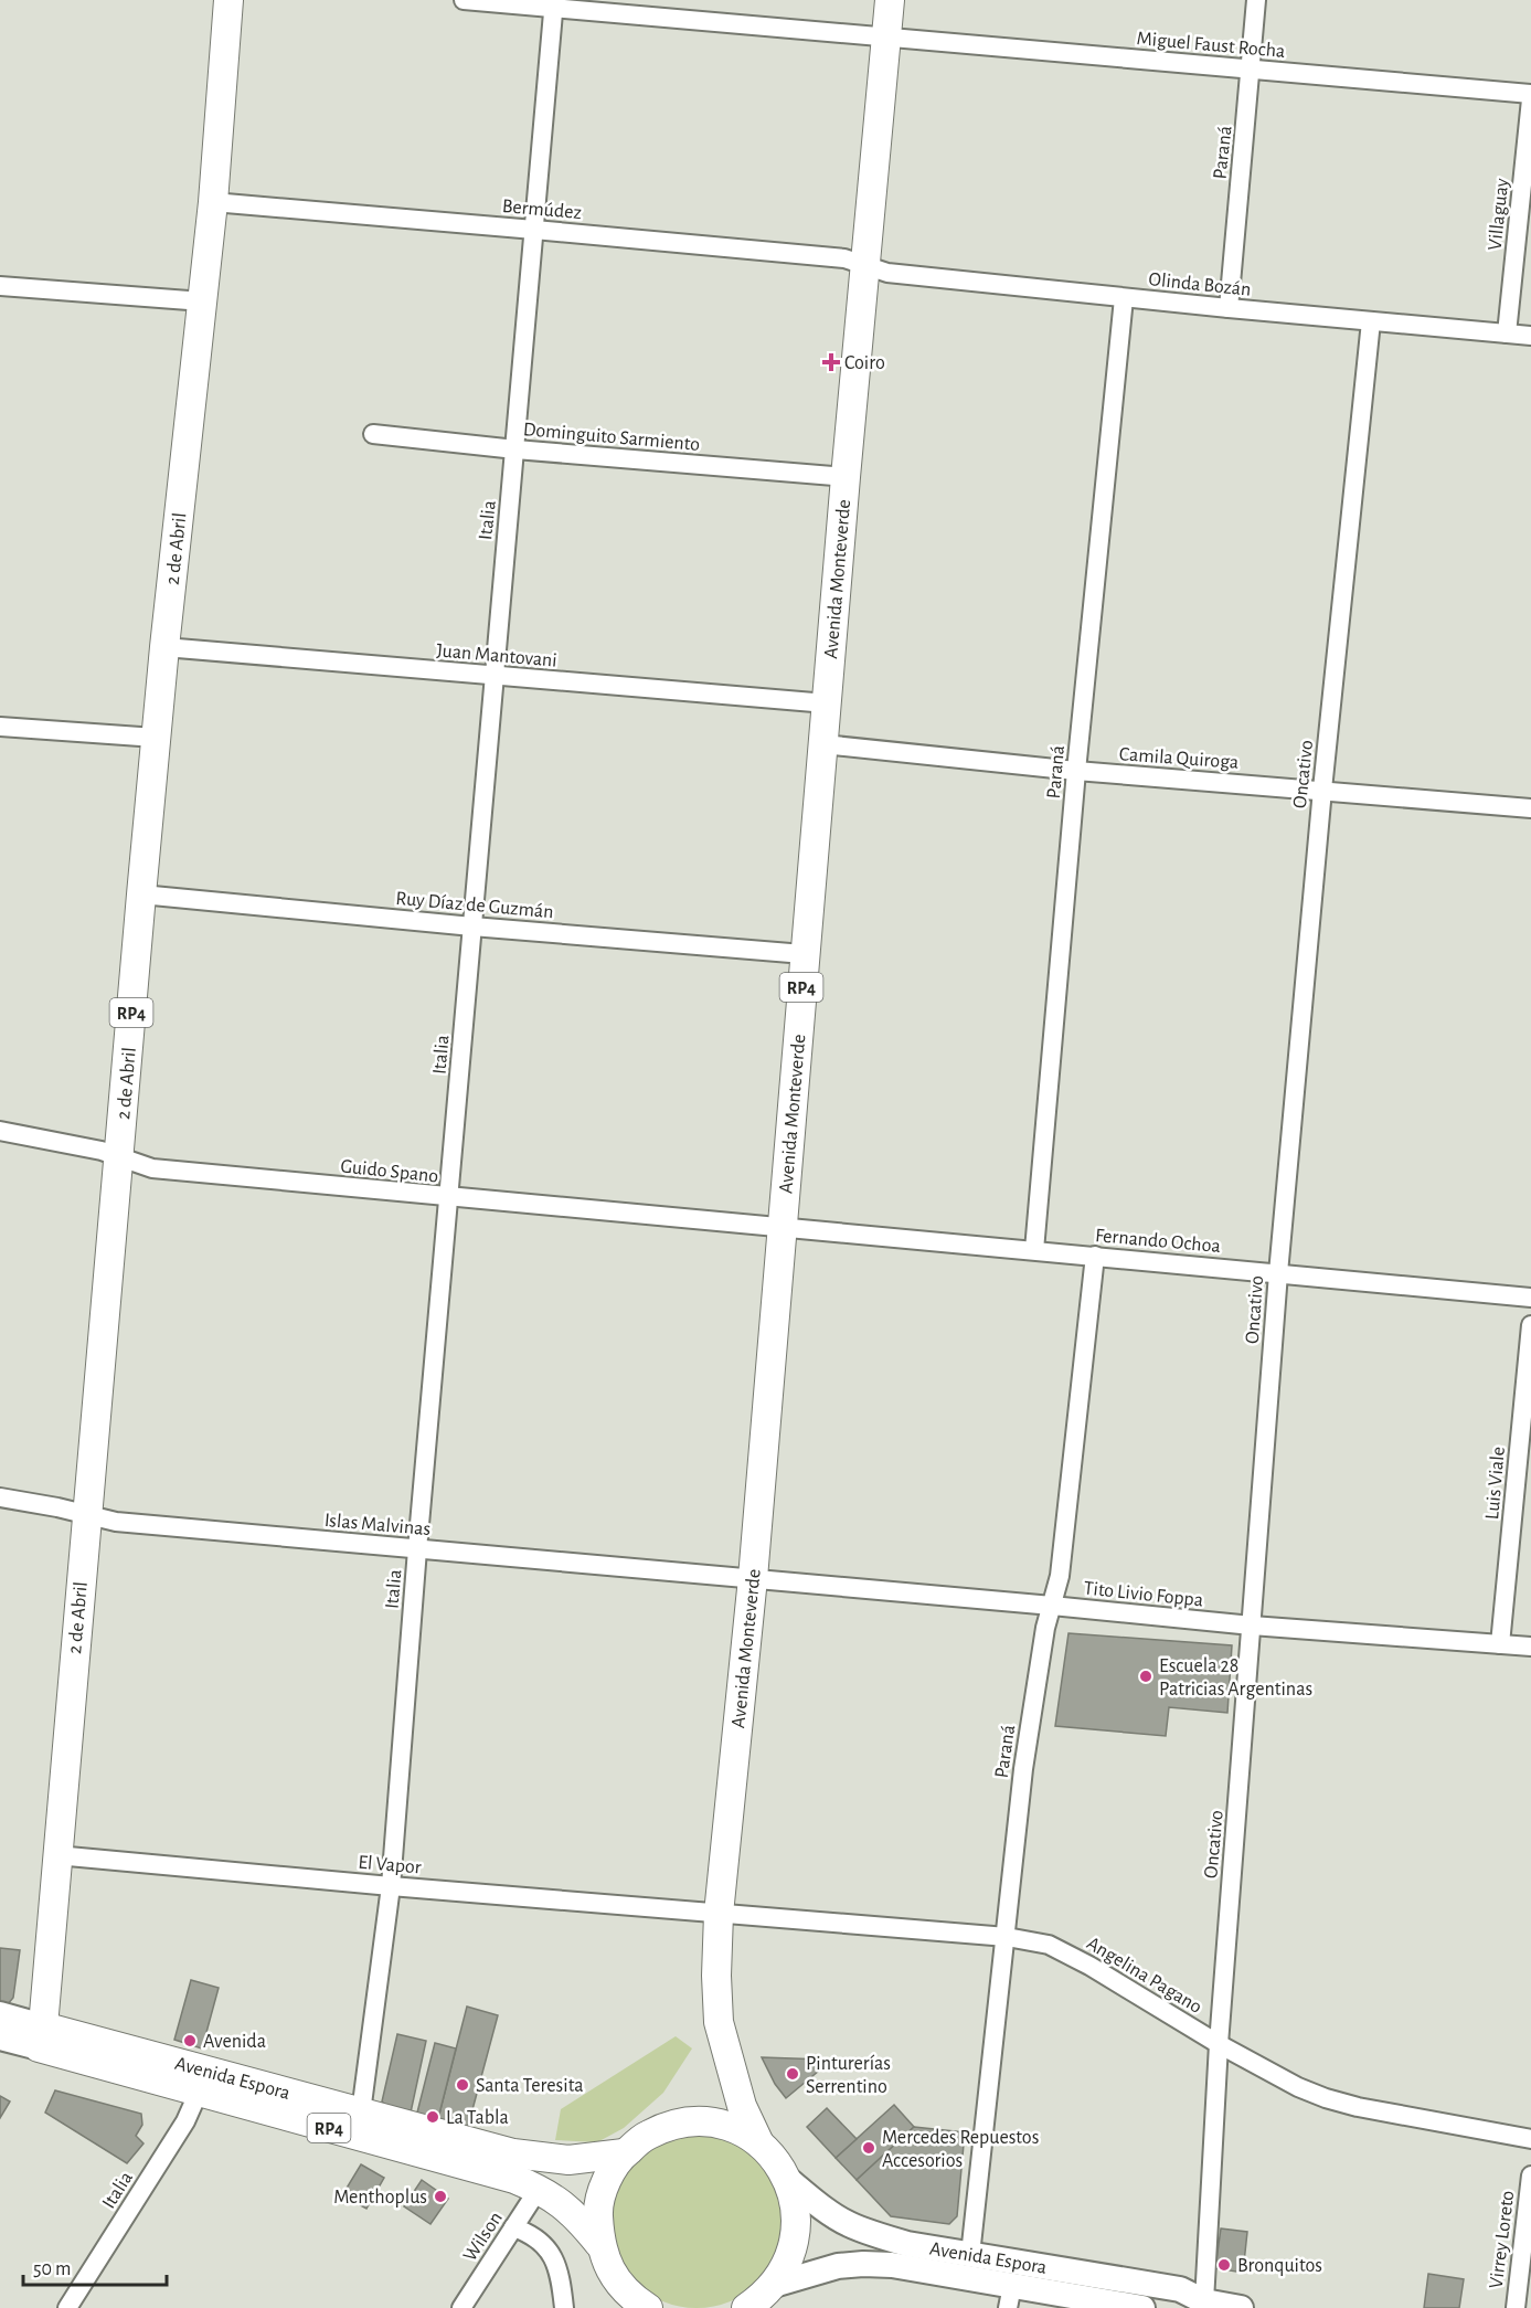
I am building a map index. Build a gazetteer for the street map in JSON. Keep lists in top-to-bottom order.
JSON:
{
  "streets": {
    "main road": [
      "2 de Abril",
      "Avenida Monteverde",
      "RP4",
      "Avenida Espora"
    ],
    "street": [
      "Miguel Faust Rocha",
      "Paraná",
      "Bermúdez",
      "Villaguay",
      "Olinda Bozán",
      "Dominguito Sarmiento",
      "Italia",
      "Juan Mantovani",
      "Camila Quiroga",
      "Oncativo",
      "Ruy Díaz de Guzmán",
      "Guido Spano",
      "Fernando Ochoa",
      "Luis Viale",
      "Islas Malvinas",
      "Tito Livio Foppa",
      "El Vapor",
      "Angelina Pagano",
      "Wilson",
      "Virrey Loreto"
    ]
  },
  "crossings": [
    ["Miguel Faust Rocha", "Paraná"],
    ["Miguel Faust Rocha", "Italia"],
    ["Miguel Faust Rocha", "Avenida Monteverde"],
    ["Paraná", "Olinda Bozán"],
    ["Paraná", "Camila Quiroga"],
    ["Paraná", "Fernando Ochoa"],
    ["Paraná", "Tito Livio Foppa"],
    ["Paraná", "Angelina Pagano"],
    ["Paraná", "Avenida Espora"],
    ["Bermúdez", "Olinda Bozán"],
    ["Bermúdez", "Italia"],
    ["Bermúdez", "2 de Abril"],
    ["Bermúdez", "Avenida Monteverde"],
    ["Villaguay", "Olinda Bozán"],
    ["Olinda Bozán", "Avenida Monteverde"],
    ["Olinda Bozán", "Oncativo"],
    ["Dominguito Sarmiento", "Italia"],
    ["Dominguito Sarmiento", "Avenida Monteverde"],
    ["Italia", "Juan Mantovani"],
    ["Italia", "Ruy Díaz de Guzmán"],
    ["Italia", "Guido Spano"],
    ["Italia", "Islas Malvinas"],
    ["Italia", "El Vapor"],
    ["Italia", "Avenida Espora"],
    ["2 de Abril", "Juan Mantovani"],
    ["2 de Abril", "Ruy Díaz de Guzmán"],
    ["2 de Abril", "Guido Spano"],
    ["2 de Abril", "Islas Malvinas"],
    ["2 de Abril", "El Vapor"],
    ["2 de Abril", "Avenida Espora"],
    ["Avenida Monteverde", "Juan Mantovani"],
    ["Avenida Monteverde", "Camila Quiroga"],
    ["Avenida Monteverde", "Ruy Díaz de Guzmán"],
    ["Avenida Monteverde", "RP4"],
    ["Avenida Monteverde", "Guido Spano"],
    ["Avenida Monteverde", "Fernando Ochoa"],
    ["Avenida Monteverde", "Islas Malvinas"],
    ["Avenida Monteverde", "Tito Livio Foppa"],
    ["Avenida Monteverde", "El Vapor"],
    ["Avenida Monteverde", "Angelina Pagano"],
    ["Camila Quiroga", "Oncativo"],
    ["Oncativo", "Fernando Ochoa"],
    ["Oncativo", "Tito Livio Foppa"],
    ["Oncativo", "Angelina Pagano"],
    ["Oncativo", "Avenida Espora"],
    ["RP4", "Avenida Espora"],
    ["Guido Spano", "Fernando Ochoa"],
    ["Luis Viale", "Tito Livio Foppa"],
    ["Islas Malvinas", "Tito Livio Foppa"],
    ["El Vapor", "Angelina Pagano"],
    ["Avenida Espora", "Wilson"]
  ],
  "places": {
    "health": ["Coiro"],
    "other": [
      "Escuela 28 Patricias Argentinas",
      "Avenida",
      "Pinturerías Serrentino",
      "Santa Teresita",
      "La Tabla",
      "Mercedes Repuestos Accesorios",
      "Menthoplus",
      "Bronquitos"
    ]
  },
  "scale_bar": "50 m"
}
